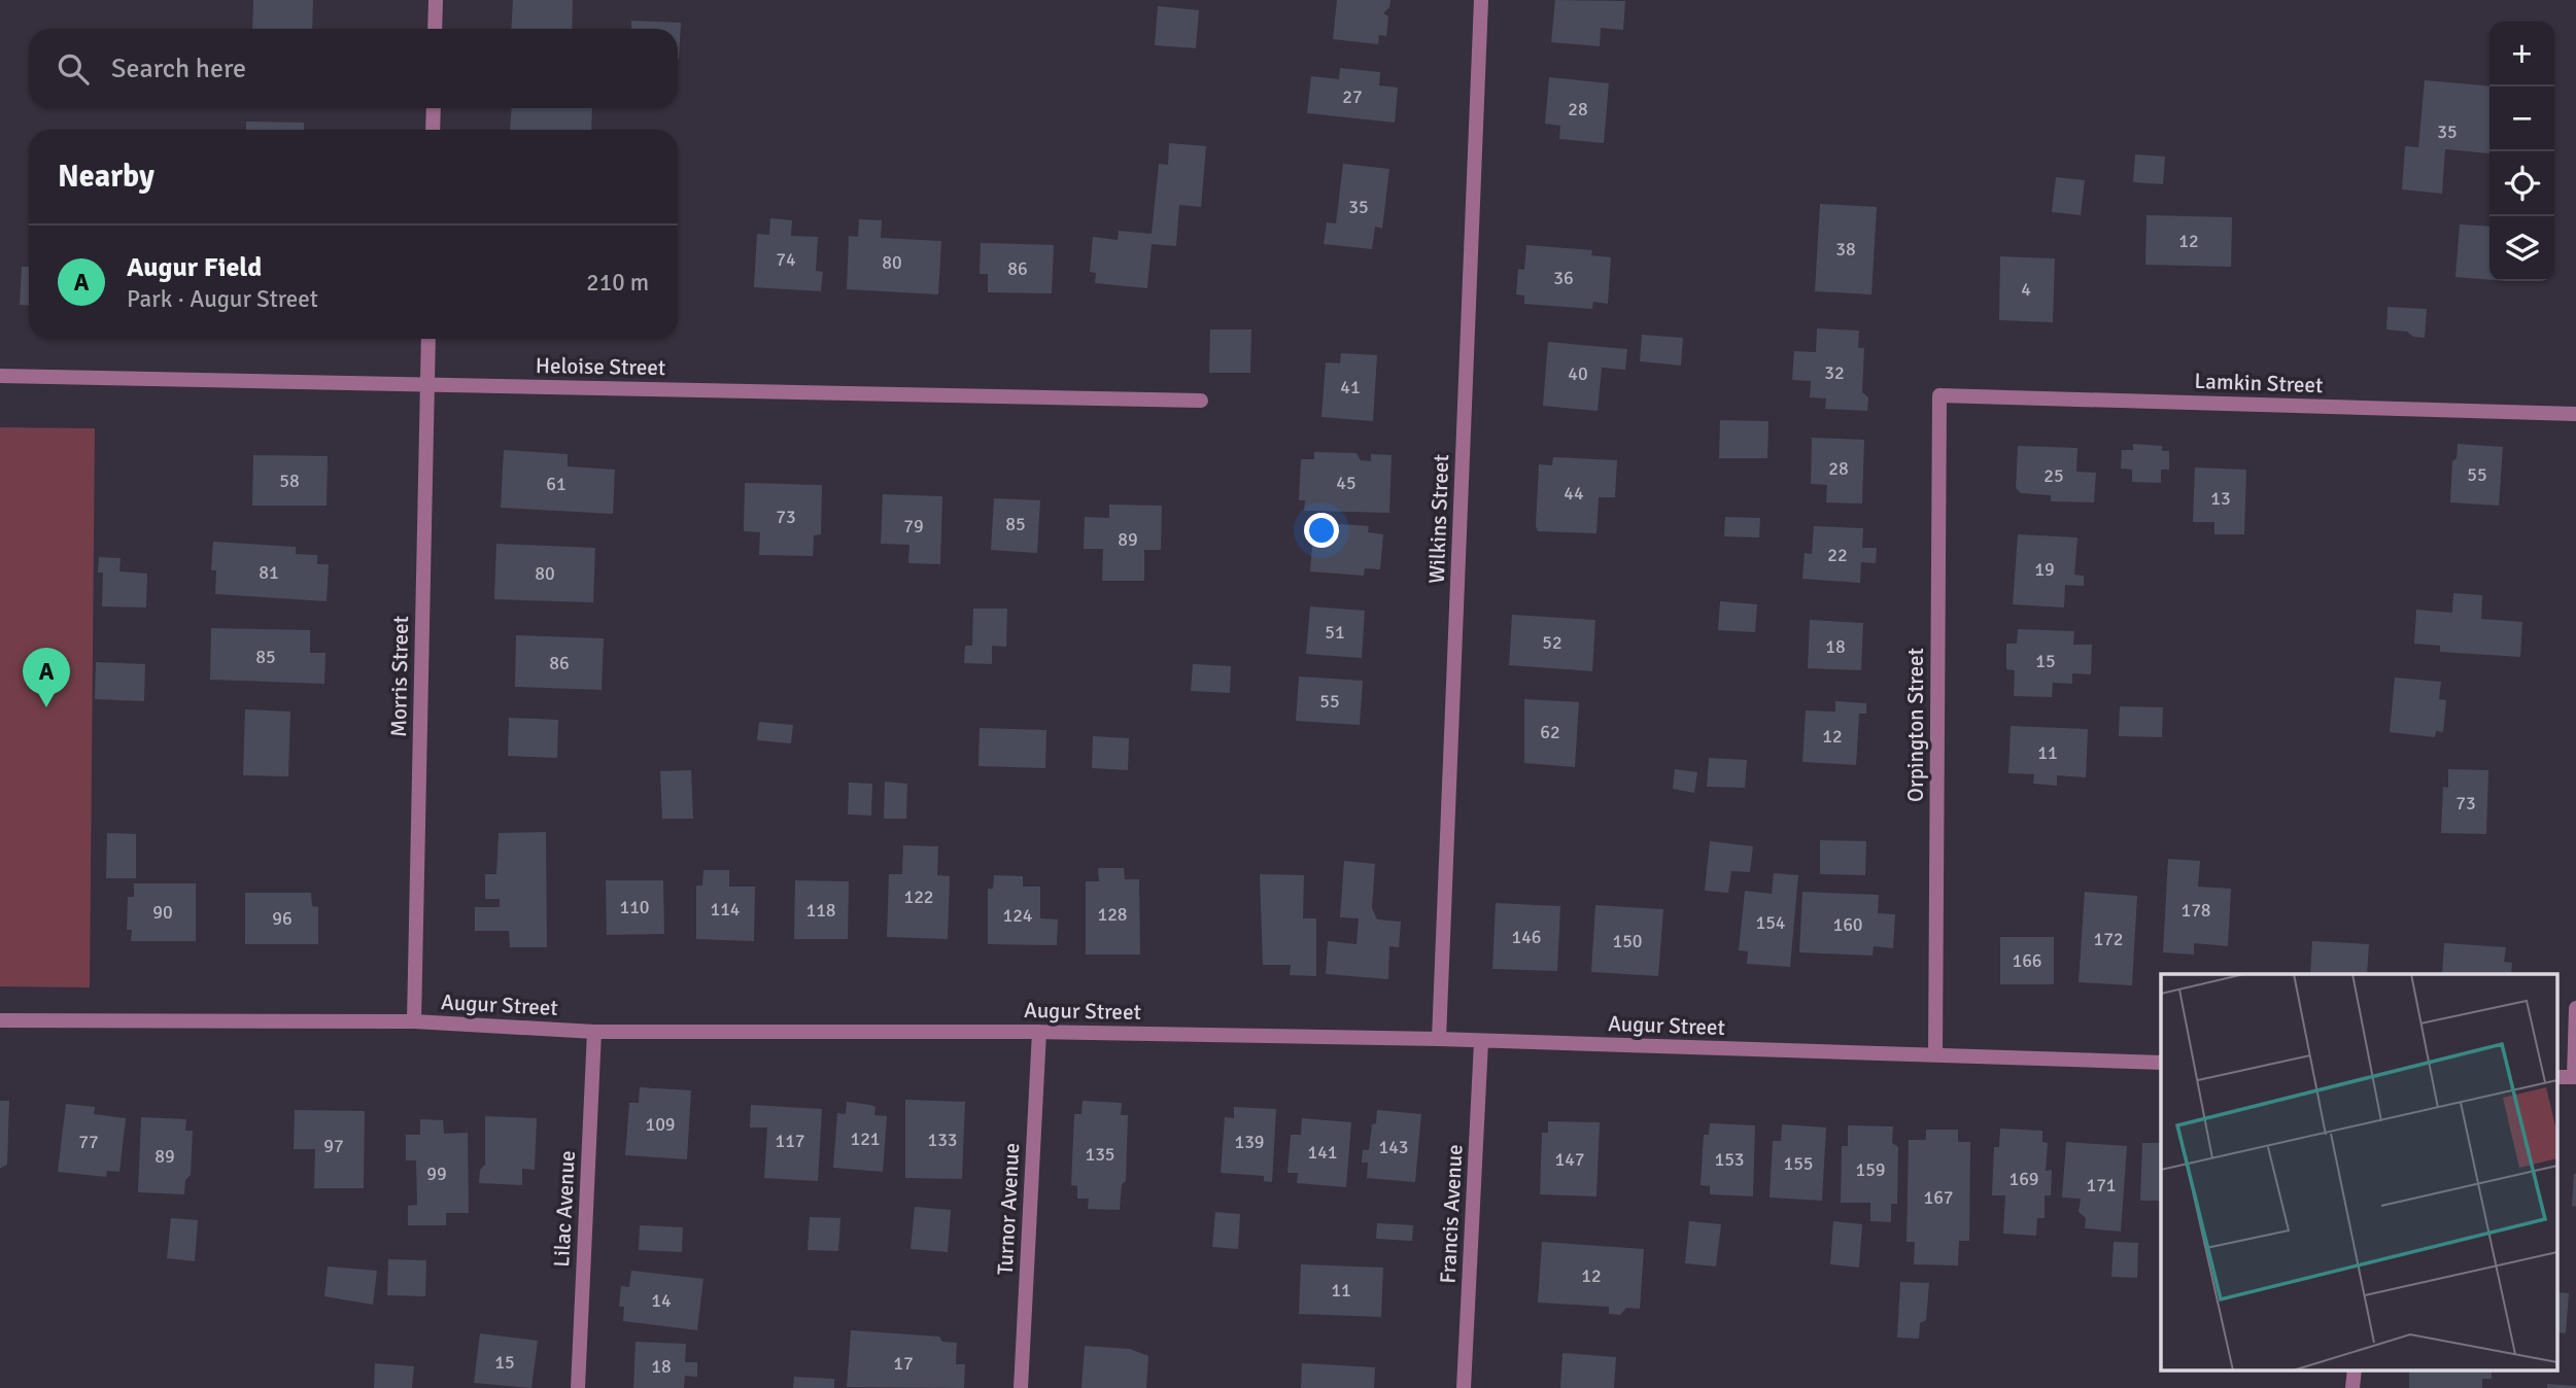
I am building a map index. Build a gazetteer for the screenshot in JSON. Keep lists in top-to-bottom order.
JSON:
{
  "streets": {
    "street": [
      "Heloise Street",
      "Lamkin Street",
      "Wilkins Street",
      "Morris Street",
      "Orpington Street",
      "Augur Street",
      "Lilac Avenue",
      "Turnor Avenue",
      "Francis Avenue"
    ]
  },
  "crossings": [
    ["Heloise Street", "Morris Street"],
    ["Lamkin Street", "Orpington Street"],
    ["Wilkins Street", "Augur Street"],
    ["Morris Street", "Augur Street"],
    ["Orpington Street", "Augur Street"],
    ["Augur Street", "Lilac Avenue"],
    ["Augur Street", "Turnor Avenue"],
    ["Augur Street", "Francis Avenue"]
  ],
  "house_numbers": [
    "27",
    "28",
    "35",
    "35",
    "12",
    "38",
    "74",
    "80",
    "86",
    "36",
    "4",
    "32",
    "40",
    "41",
    "28",
    "55",
    "25",
    "58",
    "45",
    "61",
    "44",
    "13",
    "73",
    "85",
    "79",
    "89",
    "22",
    "19",
    "81",
    "80",
    "51",
    "52",
    "18",
    "85",
    "15",
    "86",
    "55",
    "62",
    "12",
    "11",
    "73",
    "122",
    "110",
    "114",
    "118",
    "178",
    "90",
    "128",
    "124",
    "96",
    "154",
    "160",
    "146",
    "172",
    "150",
    "166",
    "109",
    "121",
    "133",
    "117",
    "77",
    "139",
    "97",
    "143",
    "141",
    "135",
    "89",
    "147",
    "153",
    "155",
    "159",
    "99",
    "169",
    "171",
    "167",
    "12",
    "11",
    "14",
    "15",
    "17",
    "18"
  ],
  "page": {
    "map_buttons": ["+", "−"],
    "search": "Search here",
    "heading": "Nearby",
    "list": [
      {
        "mark": "A",
        "name": "Augur Field",
        "note": "Park · Augur Street",
        "value": "210 m"
      }
    ],
    "pins": "A"
  }
}
